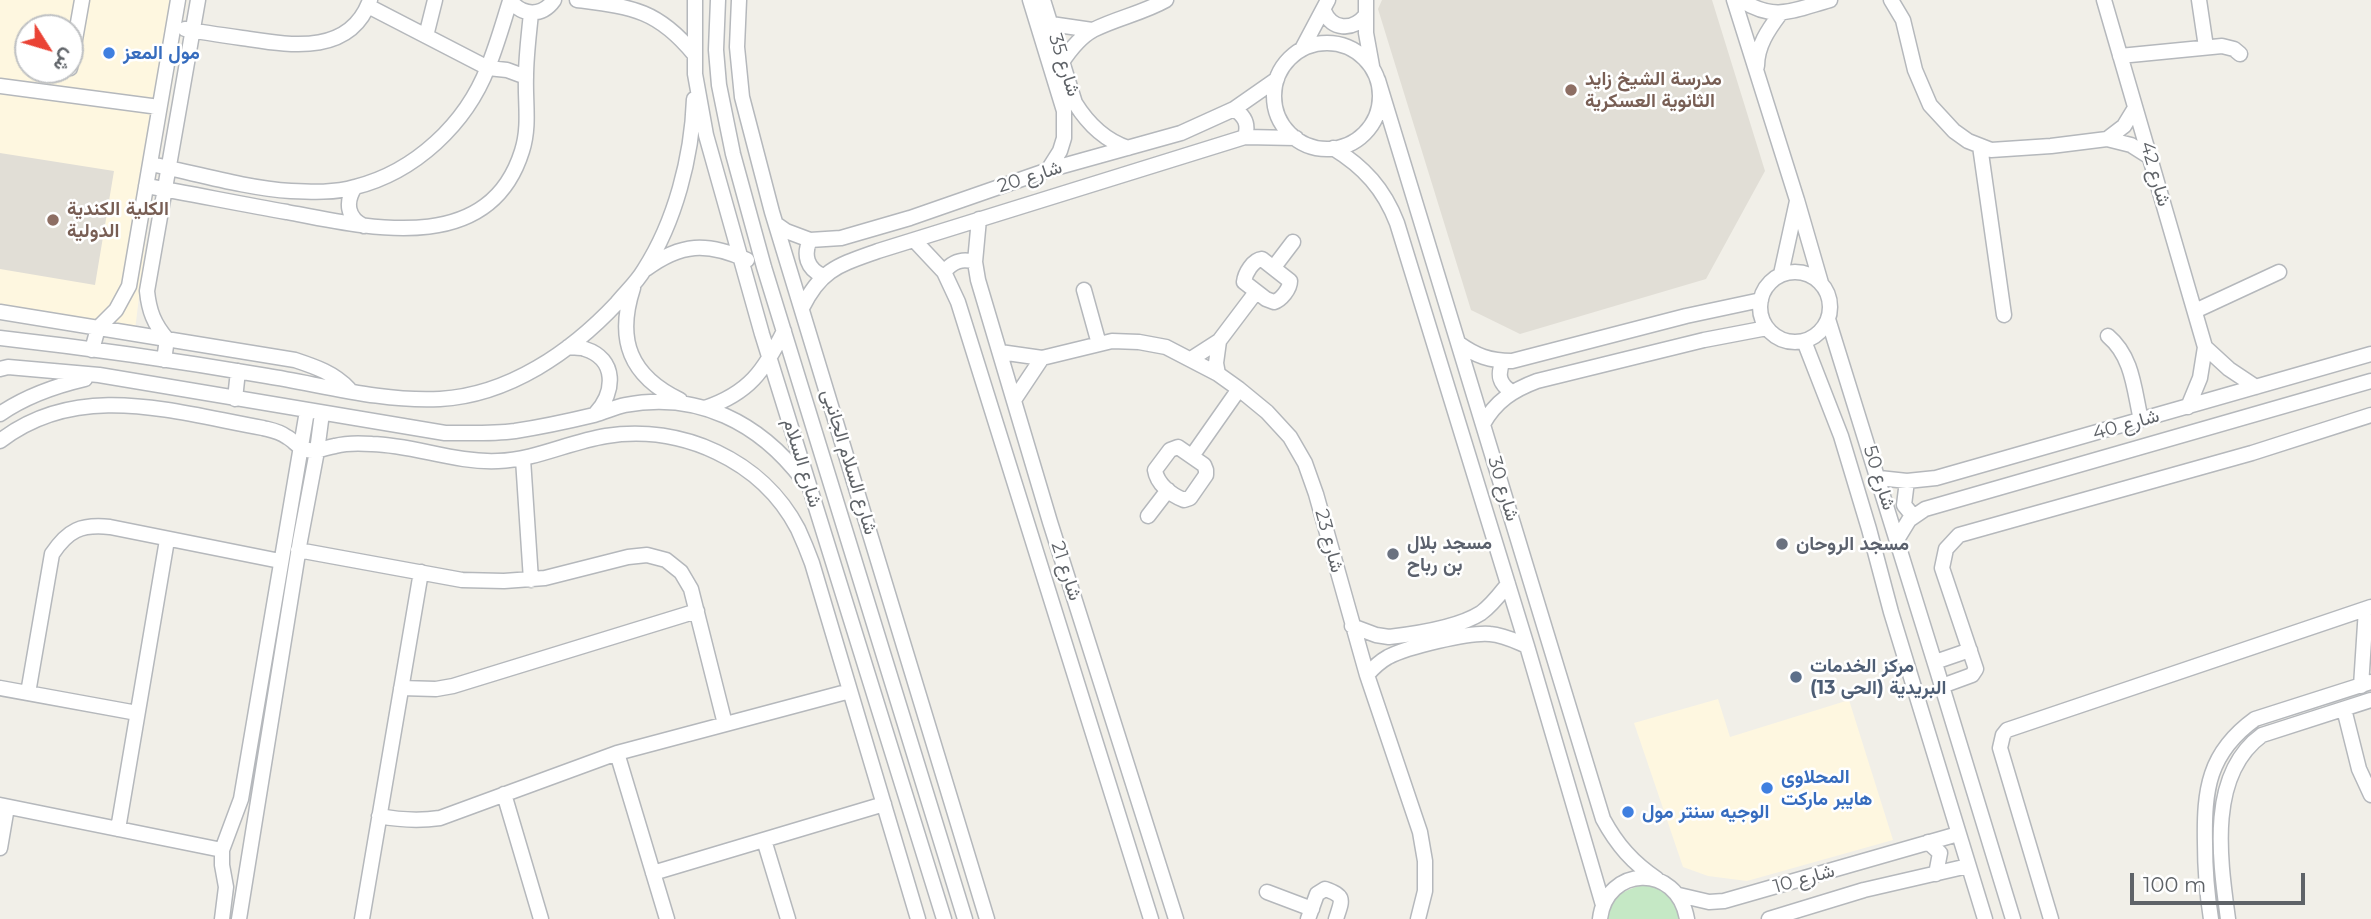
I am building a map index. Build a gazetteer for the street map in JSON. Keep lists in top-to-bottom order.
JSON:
{
  "streets": {
    "street": [
      "شارع 35",
      "شارع 42",
      "شارع 20",
      "شارع 40",
      "شارع السلام الجانبى",
      "شارع السلام",
      "شارع 50",
      "شارع 30",
      "شارع 23",
      "شارع 21",
      "شارع 10"
    ]
  },
  "crossings": [
    ["شارع 35", "شارع 20"],
    ["شارع 42", "شارع 40"],
    ["شارع 20", "شارع السلام الجانبى"],
    ["شارع 20", "شارع 30"],
    ["شارع 20", "شارع 21"],
    ["شارع 40", "شارع 50"],
    ["شارع 50", "شارع 10"],
    ["شارع 30", "شارع 10"],
    ["شارع 23", "شارع 21"]
  ],
  "places": [
    "مول المعز",
    "مدرسة الشيخ زايد الثانوية العسكرية",
    "الكلية الكندية الدولية",
    "مسجد الروحان",
    "مسجد بلال بن رباح",
    "مركز الخدمات البريدية (الحى 13)",
    "المحلاوى هايبر ماركت",
    "الوجيه سنتر مول"
  ],
  "scale_bar": "100 m",
  "north": "bottom right"
}
